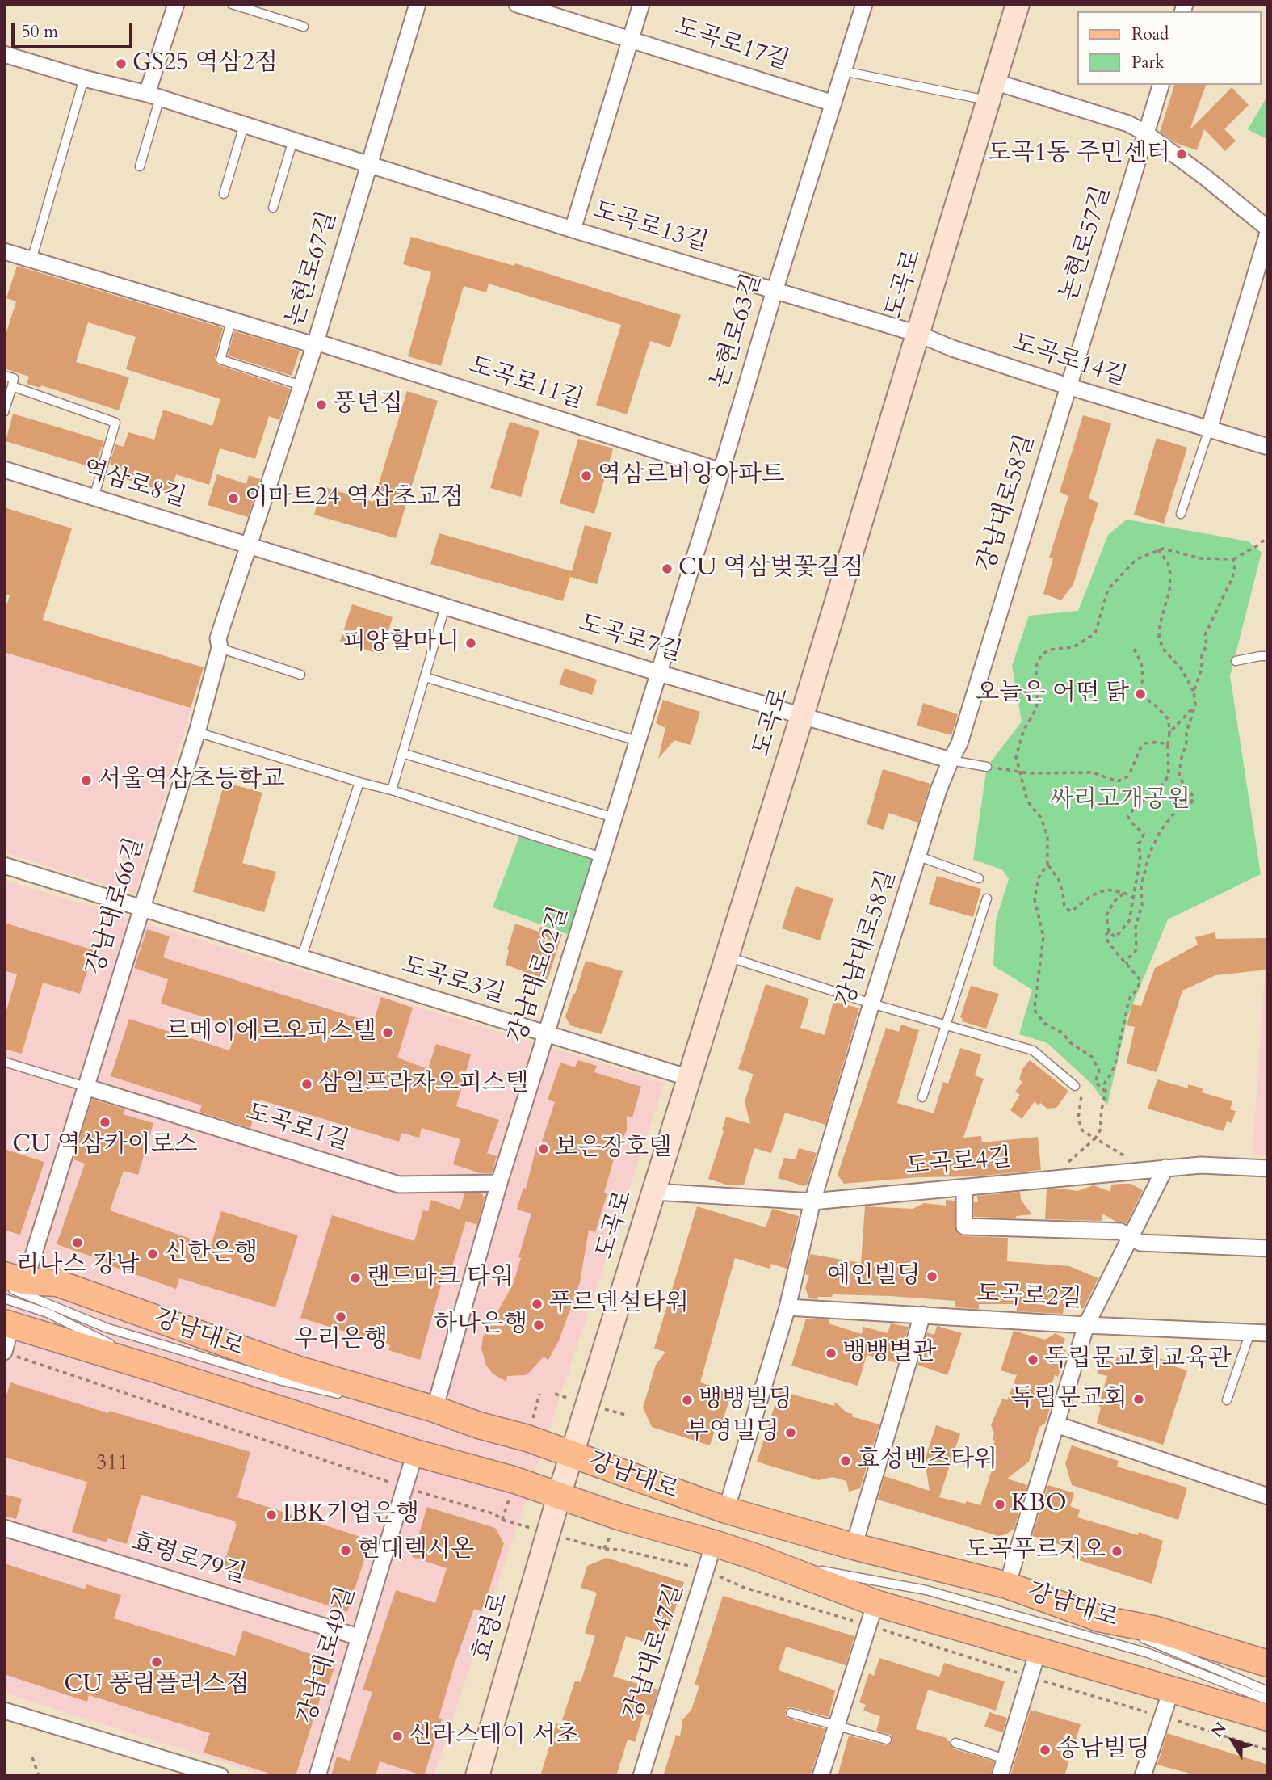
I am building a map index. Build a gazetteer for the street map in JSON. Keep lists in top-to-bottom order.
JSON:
{
  "streets": {
    "main road": ["도곡로", "강남대로", "효령로"],
    "street": [
      "도곡로17길",
      "도곡로13길",
      "논현로57길",
      "논현로67길",
      "논현로63길",
      "도곡로14길",
      "도곡로11길",
      "역삼로8길",
      "강남대로58길",
      "도곡로7길",
      "강남대로66길",
      "강남대로62길",
      "도곡로3길",
      "도곡로1길",
      "도곡로4길",
      "도곡로2길",
      "효령로79길",
      "강남대로47길",
      "강남대로49길"
    ]
  },
  "crossings": [
    ["도곡로17길", "논현로63길"],
    ["도곡로13길", "논현로67길"],
    ["도곡로13길", "도곡로"],
    ["도곡로13길", "논현로63길"],
    ["도곡로13길", "도곡로14길"],
    ["논현로57길", "도곡로14길"],
    ["논현로57길", "강남대로58길"],
    ["논현로67길", "도곡로11길"],
    ["논현로67길", "역삼로8길"],
    ["논현로67길", "도곡로7길"],
    ["논현로67길", "강남대로66길"],
    ["도곡로", "도곡로14길"],
    ["도곡로", "도곡로7길"],
    ["도곡로", "도곡로3길"],
    ["도곡로", "도곡로4길"],
    ["도곡로", "강남대로"],
    ["도곡로", "효령로"],
    ["논현로63길", "도곡로11길"],
    ["논현로63길", "도곡로7길"],
    ["논현로63길", "강남대로62길"],
    ["도곡로14길", "강남대로58길"],
    ["역삼로8길", "도곡로7길"],
    ["역삼로8길", "강남대로66길"],
    ["강남대로58길", "도곡로7길"],
    ["강남대로58길", "도곡로4길"],
    ["강남대로58길", "도곡로2길"],
    ["강남대로58길", "강남대로"],
    ["도곡로7길", "강남대로66길"],
    ["도곡로7길", "강남대로62길"],
    ["강남대로66길", "도곡로3길"],
    ["강남대로66길", "도곡로1길"],
    ["강남대로66길", "강남대로"],
    ["강남대로62길", "도곡로3길"],
    ["강남대로62길", "도곡로1길"],
    ["강남대로62길", "강남대로"],
    ["강남대로", "효령로"],
    ["강남대로", "강남대로47길"],
    ["강남대로", "강남대로49길"],
    ["효령로79길", "강남대로49길"]
  ],
  "parks": ["싸리고개공원"],
  "places": [
    "GS25 역삼2점",
    "도곡1동 주민센터",
    "풍년집",
    "역삼르비앙아파트",
    "이마트24 역삼초교점",
    "CU 역삼벚꽃길점",
    "피양할마니",
    "오늘은 어떤 닭",
    "서울역삼초등학교",
    "르메이에르오피스텔",
    "삼일프라자오피스텔",
    "CU 역삼카이로스",
    "보은장호텔",
    "리나스 강남",
    "신한은행",
    "예인빌딩",
    "랜드마크 타워",
    "푸르덴셜타워",
    "우리은행",
    "하나은행",
    "뱅뱅별관",
    "독립문교회교육관",
    "독립문교회",
    "뱅뱅빌딩",
    "부영빌딩",
    "효성벤츠타워",
    "KBO",
    "IBK기업은행",
    "현대렉시온",
    "도곡푸르지오",
    "CU 풍림플러스점",
    "신라스테이 서초",
    "송남빌딩"
  ],
  "house_numbers": ["311"],
  "legend": ["Road", "Park"],
  "scale_bar": "50 m",
  "north": "top left"
}
